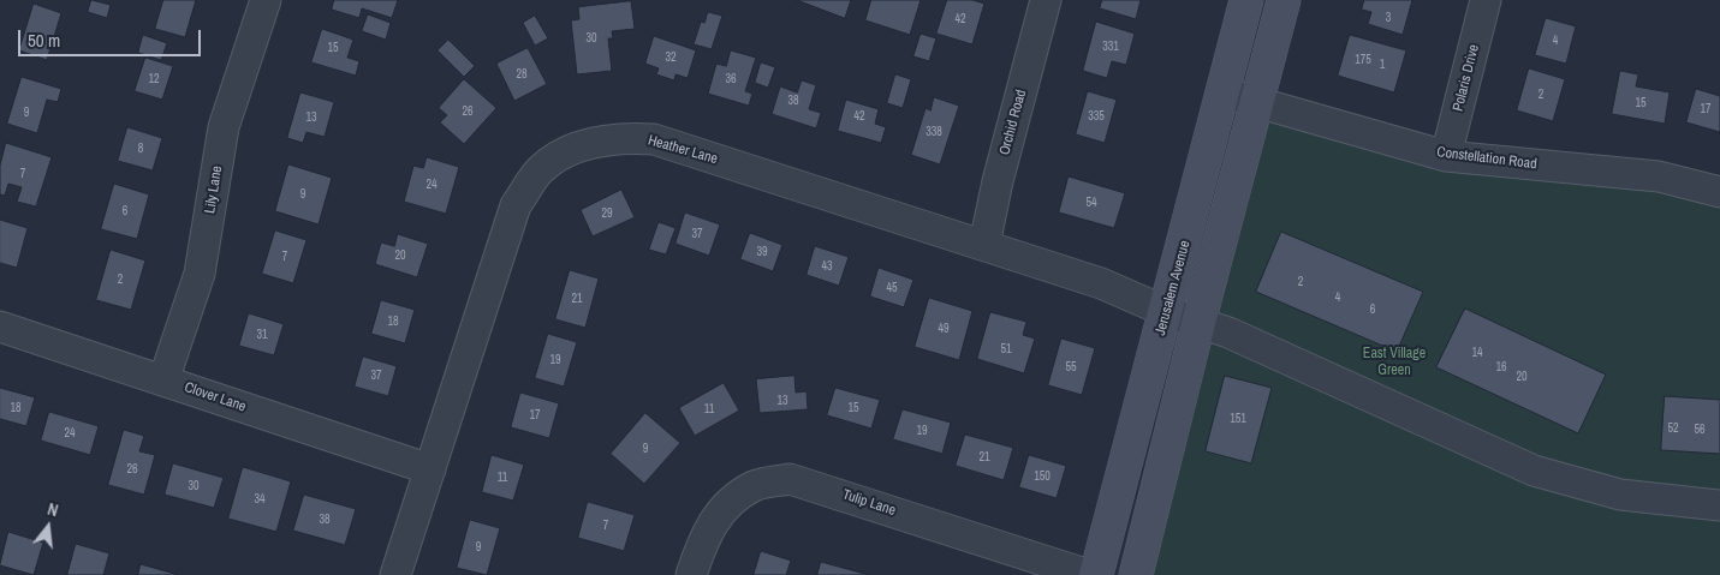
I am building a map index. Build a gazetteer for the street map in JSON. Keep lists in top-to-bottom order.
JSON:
{
  "streets": {
    "main road": ["Jerusalem Avenue"],
    "street": [
      "Polaris Drive",
      "Orchid Road",
      "Heather Lane",
      "Constellation Road",
      "Lily Lane",
      "Clover Lane",
      "Tulip Lane"
    ]
  },
  "crossings": [
    ["Polaris Drive", "Constellation Road"],
    ["Orchid Road", "Heather Lane"],
    ["Heather Lane", "Jerusalem Avenue"],
    ["Heather Lane", "Clover Lane"],
    ["Constellation Road", "Jerusalem Avenue"],
    ["Lily Lane", "Clover Lane"]
  ],
  "parks": ["East Village Green"],
  "house_numbers": [
    "3",
    "42",
    "30",
    "4",
    "331",
    "15",
    "32",
    "175",
    "1",
    "28",
    "12",
    "36",
    "2",
    "38",
    "15",
    "17",
    "26",
    "9",
    "42",
    "335",
    "13",
    "338",
    "8",
    "7",
    "24",
    "9",
    "54",
    "6",
    "29",
    "37",
    "39",
    "20",
    "7",
    "43",
    "2",
    "2",
    "45",
    "4",
    "21",
    "6",
    "18",
    "49",
    "31",
    "51",
    "14",
    "19",
    "55",
    "16",
    "37",
    "20",
    "13",
    "18",
    "15",
    "11",
    "17",
    "151",
    "52",
    "56",
    "19",
    "24",
    "9",
    "21",
    "26",
    "150",
    "11",
    "30",
    "34",
    "38",
    "7",
    "9"
  ],
  "scale_bar": "50 m",
  "north": "top"
}
